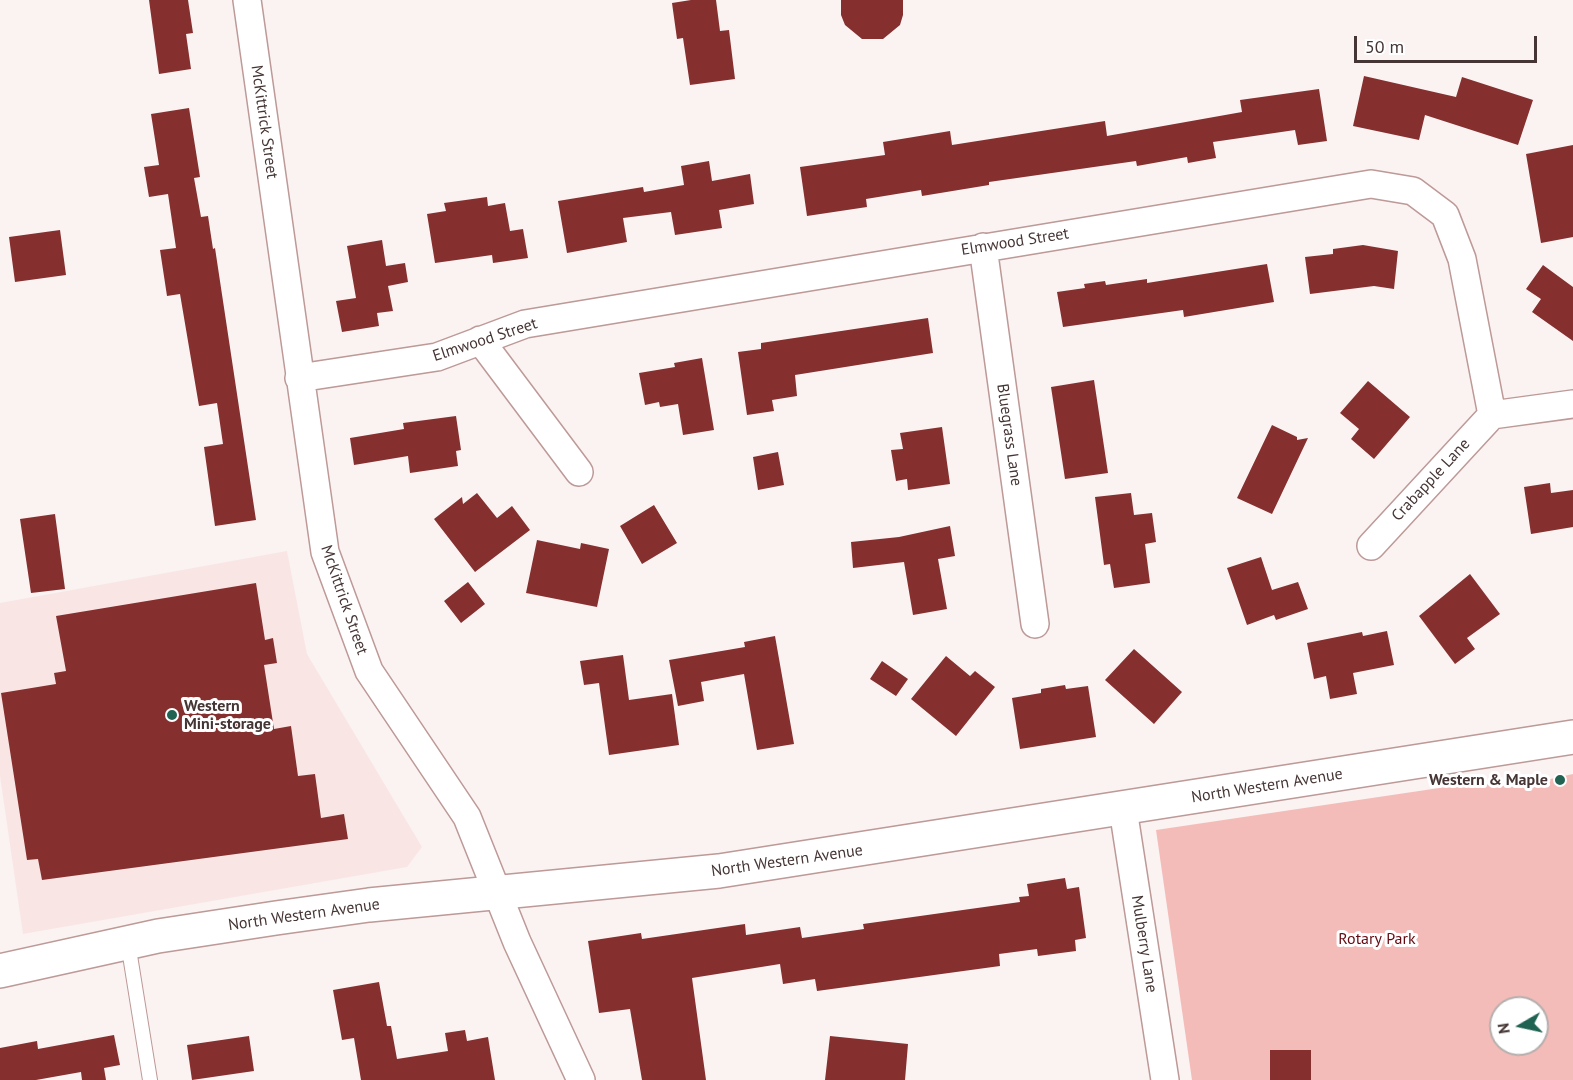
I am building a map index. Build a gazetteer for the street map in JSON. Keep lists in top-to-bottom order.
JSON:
{
  "streets": {
    "main road": ["North Western Avenue"],
    "street": [
      "McKittrick Street",
      "Elmwood Street",
      "Bluegrass Lane",
      "Crabapple Lane",
      "Mulberry Lane"
    ]
  },
  "crossings": [
    ["McKittrick Street", "Elmwood Street"],
    ["McKittrick Street", "North Western Avenue"],
    ["Elmwood Street", "Bluegrass Lane"],
    ["Elmwood Street", "Crabapple Lane"],
    ["North Western Avenue", "Mulberry Lane"]
  ],
  "parks": ["Rotary Park"],
  "places": ["Western Mini-storage", "Western & Maple"],
  "scale_bar": "50 m",
  "north": "left"
}
